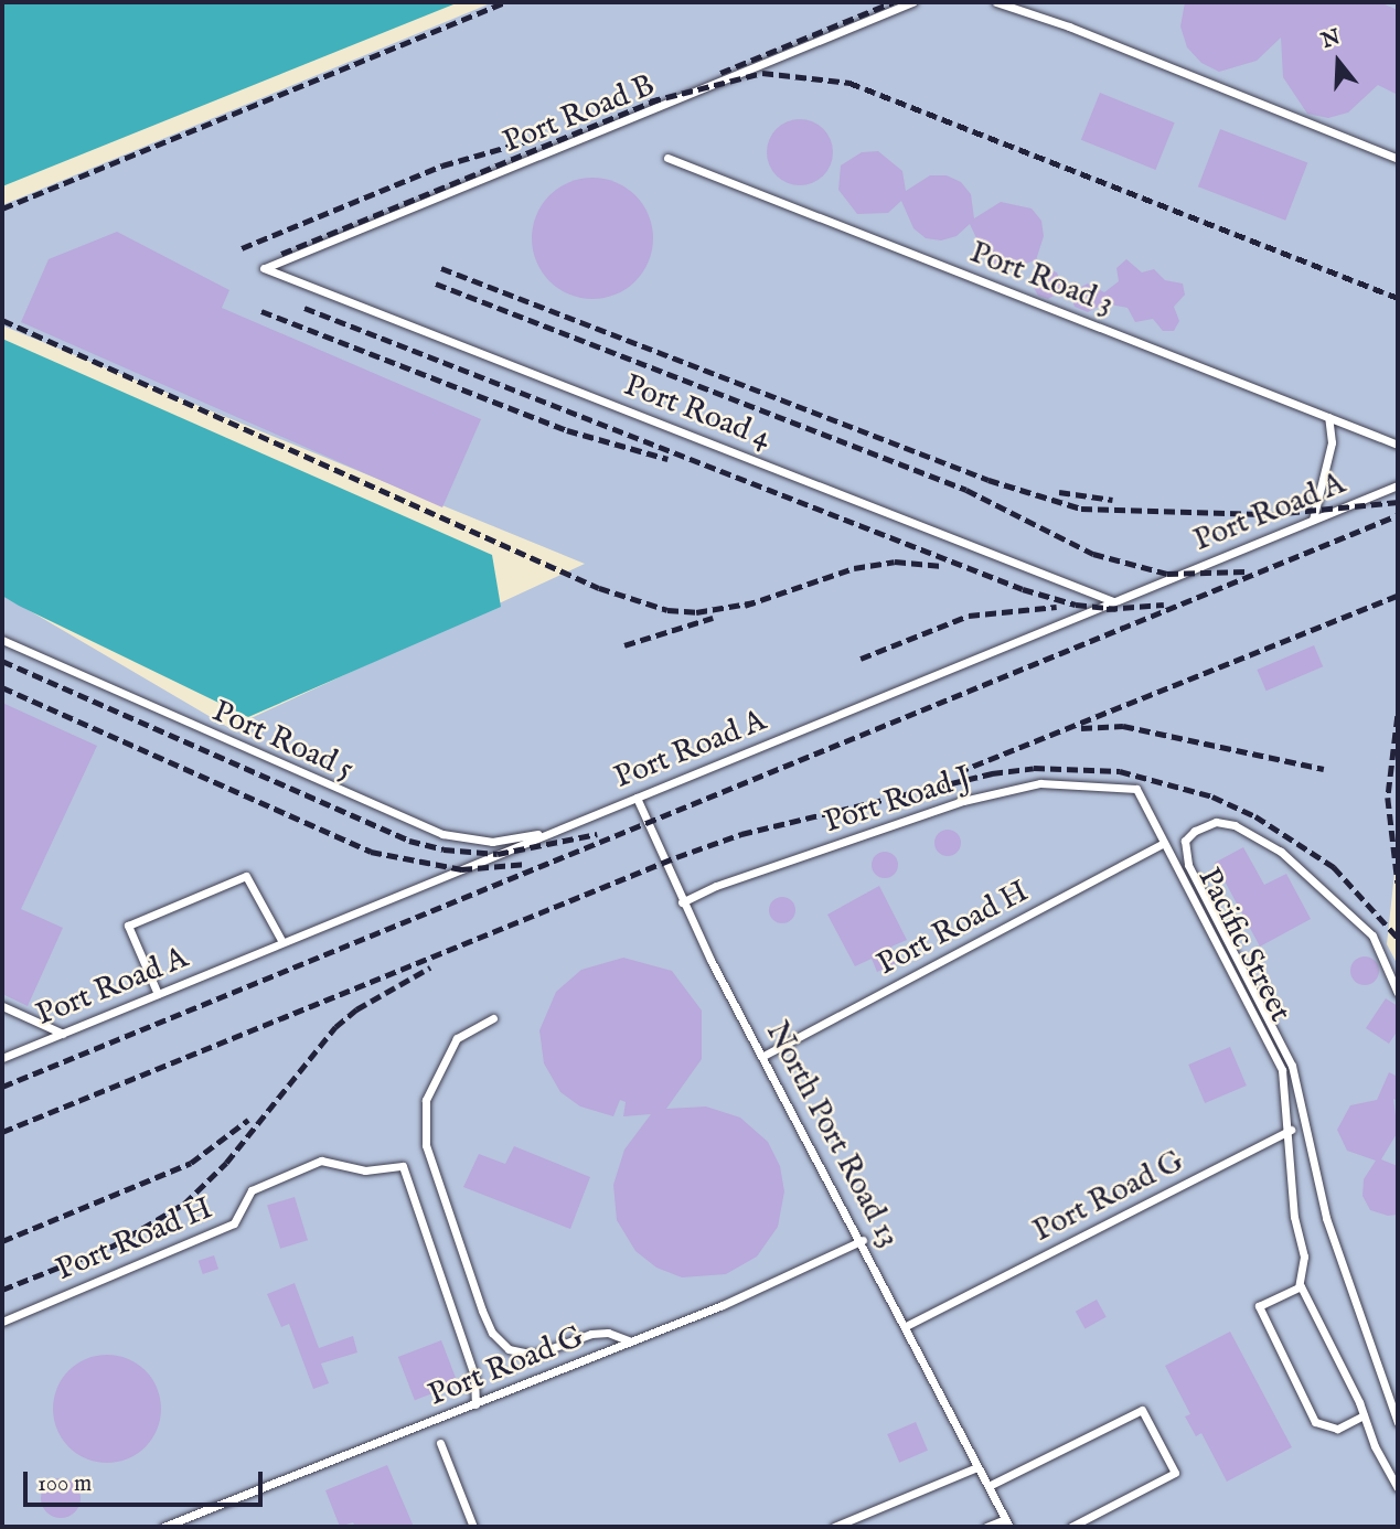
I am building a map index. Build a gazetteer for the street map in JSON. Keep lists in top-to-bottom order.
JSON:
{
  "streets": {
    "lane": [
      "Port Road B",
      "Port Road 3",
      "Port Road 4",
      "Port Road A",
      "Port Road 5",
      "Port Road J",
      "Port Road H",
      "Pacific Street",
      "North Port Road 13",
      "Port Road G"
    ]
  },
  "crossings": [
    ["Port Road B", "Port Road 4"],
    ["Port Road 4", "Port Road A"],
    ["Port Road A", "Port Road 5"],
    ["Port Road A", "North Port Road 13"],
    ["Port Road J", "Pacific Street"],
    ["Port Road J", "North Port Road 13"],
    ["Port Road H", "Pacific Street"],
    ["Port Road H", "North Port Road 13"],
    ["Port Road H", "Port Road G"],
    ["Pacific Street", "Port Road G"],
    ["North Port Road 13", "Port Road G"]
  ],
  "scale_bar": "100 m",
  "north": "top"
}
